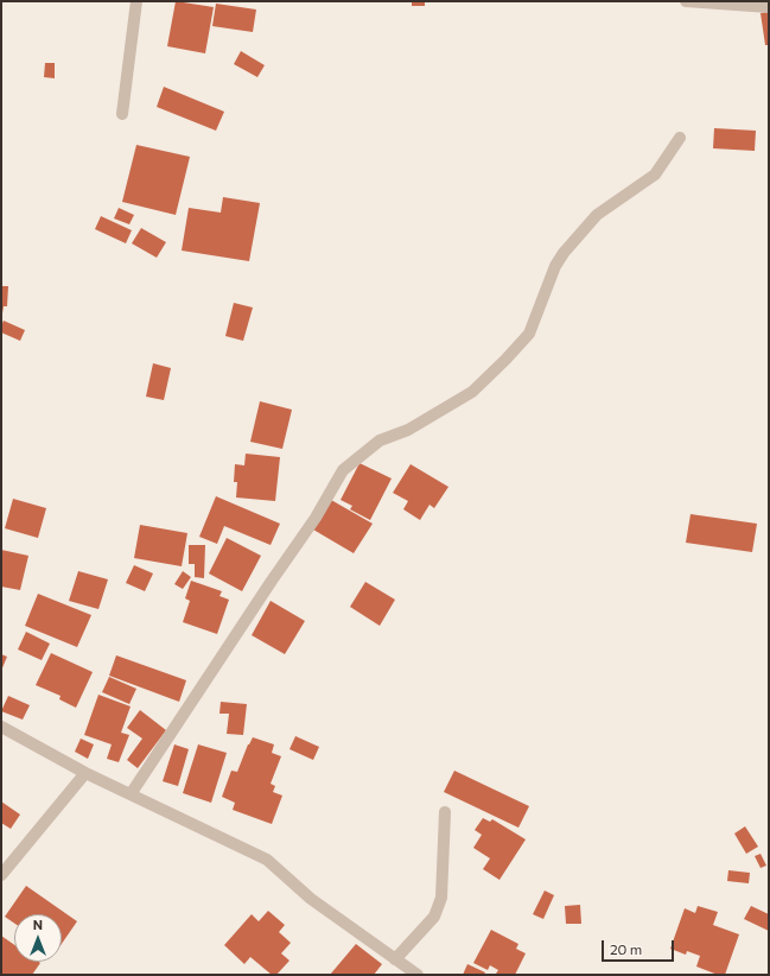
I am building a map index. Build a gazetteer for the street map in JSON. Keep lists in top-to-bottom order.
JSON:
{
  "scale_bar": "20 m",
  "north": "top"
}
